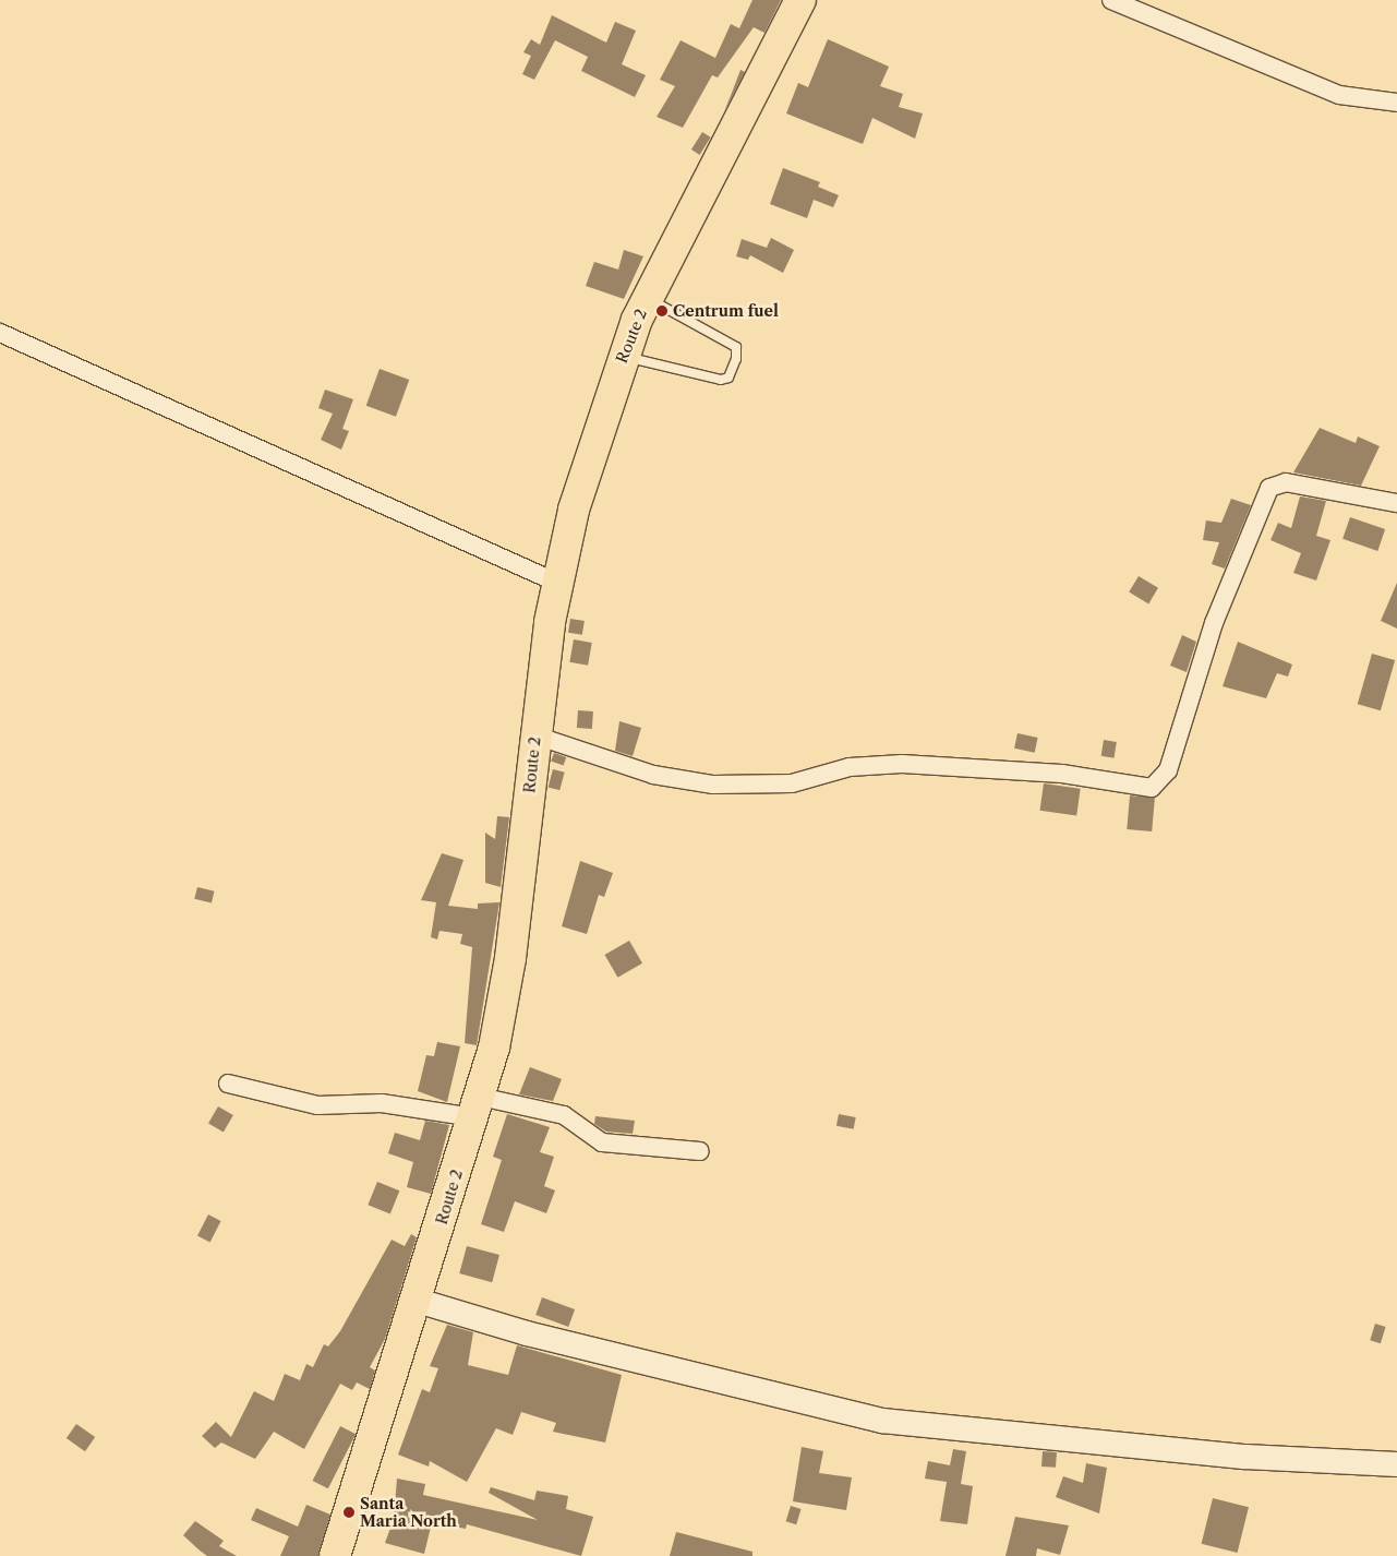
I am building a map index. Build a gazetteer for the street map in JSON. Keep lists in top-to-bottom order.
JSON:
{
  "streets": {
    "highway": ["Route 2"]
  },
  "places": ["Centrum fuel", "Santa Maria North"]
}
